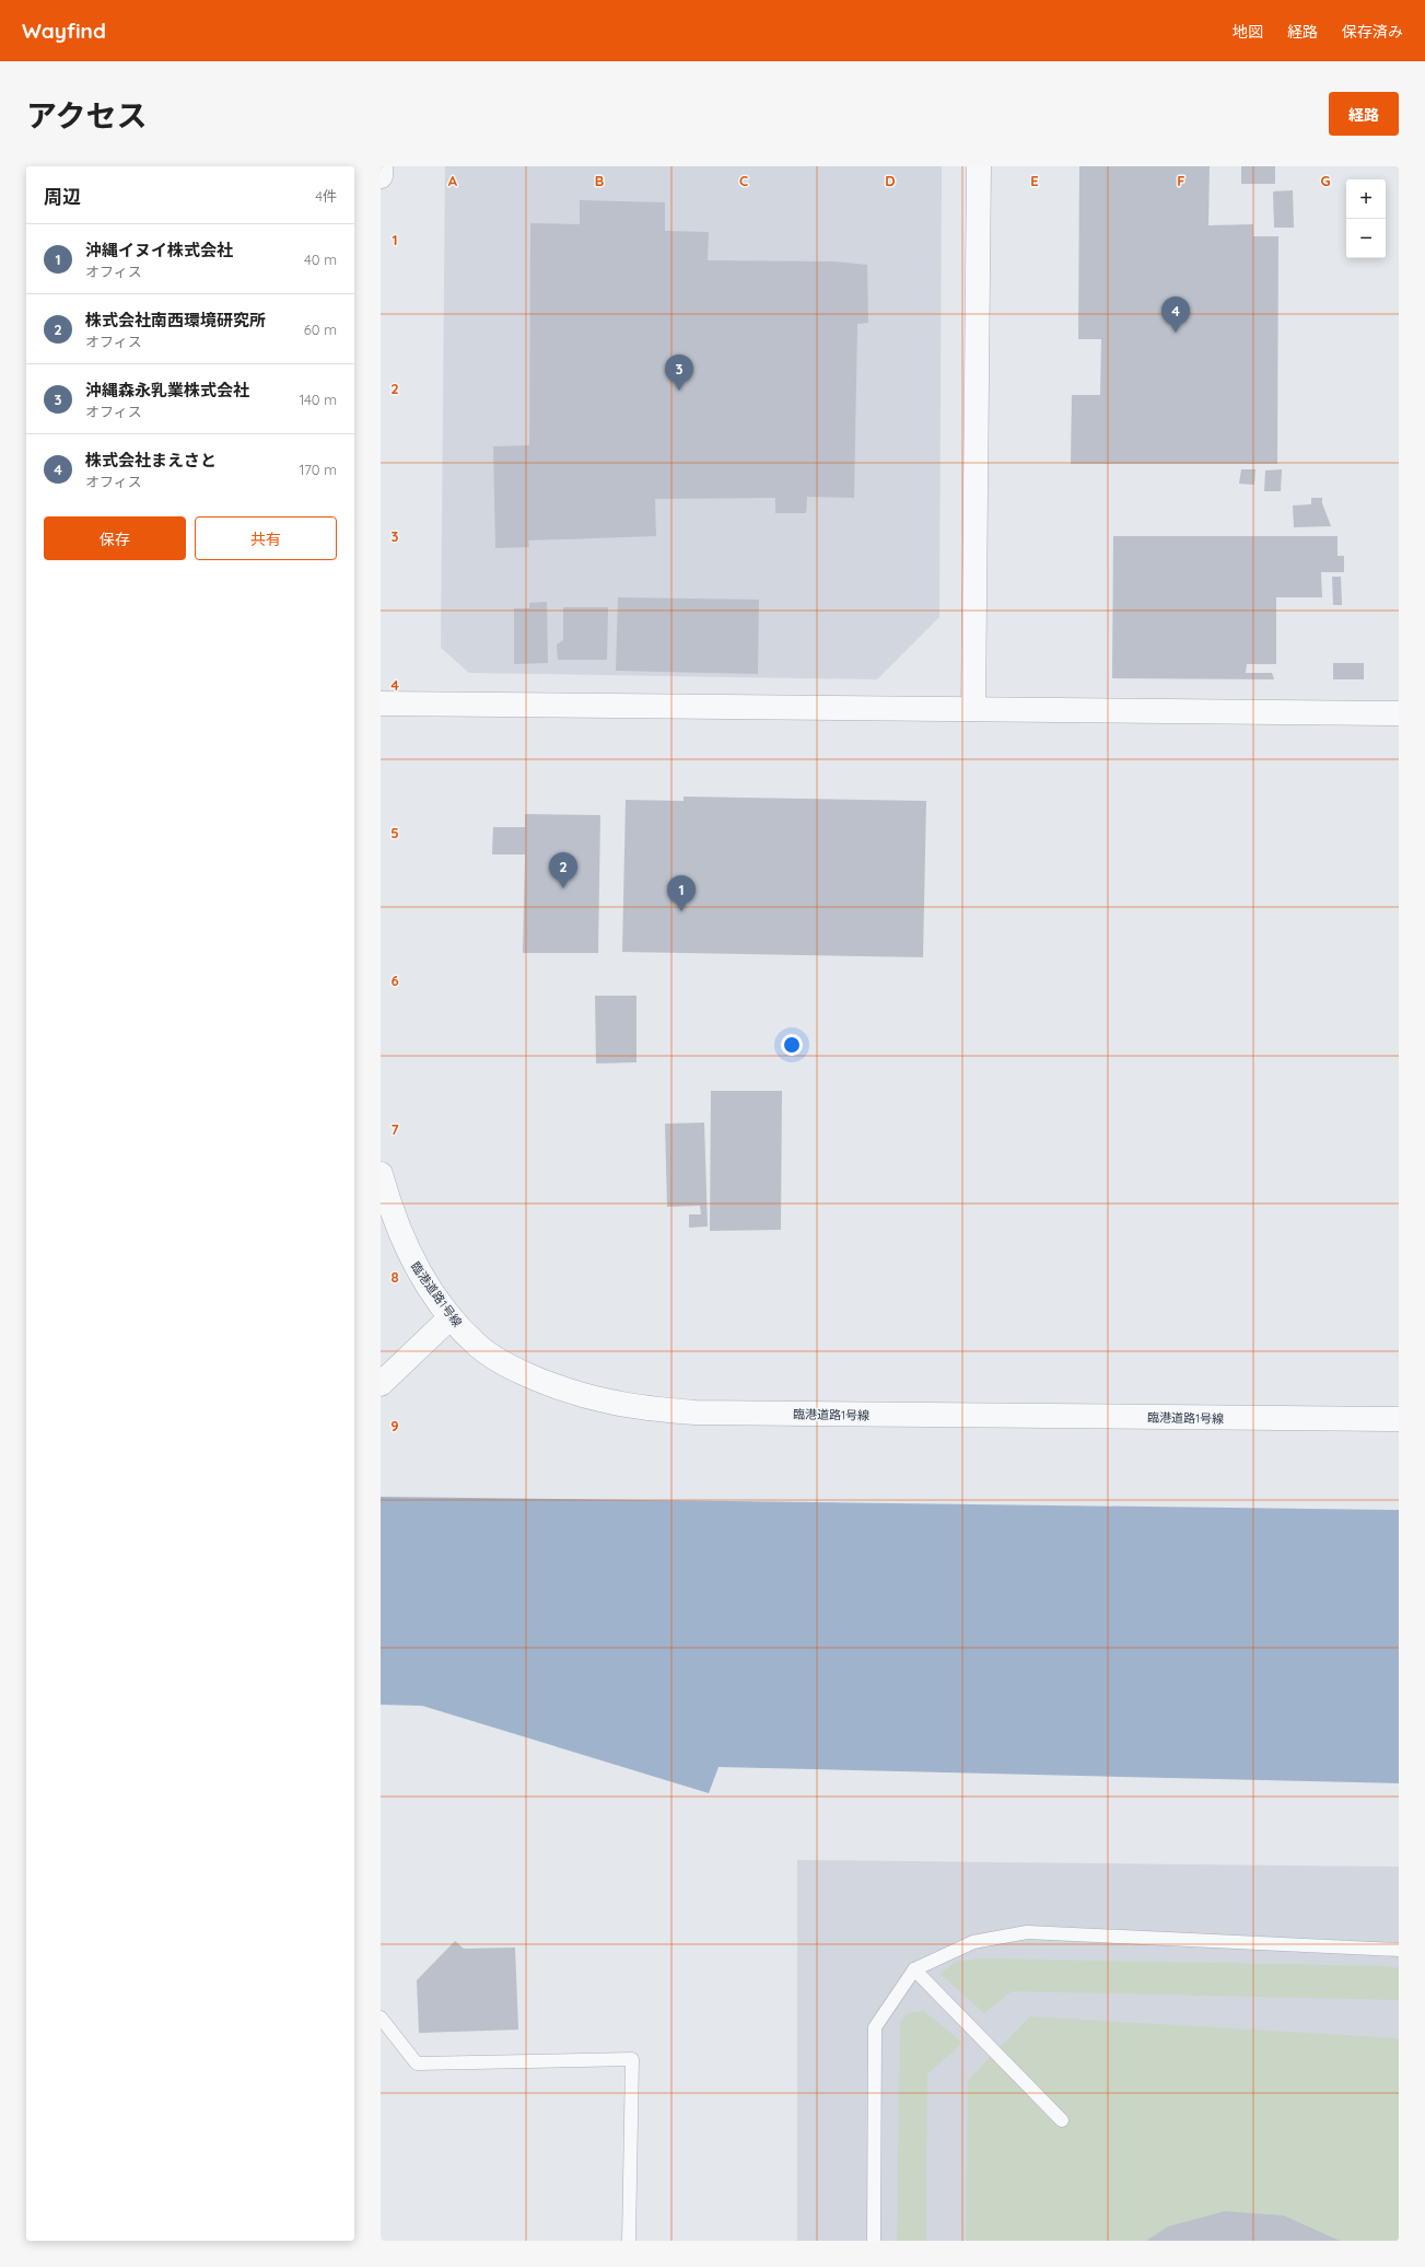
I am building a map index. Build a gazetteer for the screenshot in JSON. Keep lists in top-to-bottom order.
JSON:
{
  "streets": {
    "street": ["臨港道路1号線"]
  },
  "page": {
    "header": "Wayfind",
    "nav": ["地図", "経路", "保存済み"],
    "title": "アクセス",
    "buttons": [
      "経路",
      ["保存", "共有"]
    ],
    "heading": ["周辺", "4件"],
    "map_buttons": ["+", "−"],
    "list": [
      {
        "mark": "1",
        "name": "沖縄イヌイ株式会社",
        "note": "オフィス",
        "value": "40 m"
      },
      {
        "mark": "2",
        "name": "株式会社南西環境研究所",
        "note": "オフィス",
        "value": "60 m"
      },
      {
        "mark": "3",
        "name": "沖縄森永乳業株式会社",
        "note": "オフィス",
        "value": "140 m"
      },
      {
        "mark": "4",
        "name": "株式会社まえさと",
        "note": "オフィス",
        "value": "170 m"
      }
    ],
    "pins": [
      "4",
      "3",
      "2",
      "1"
    ]
  },
  "grid": {
    "columns": [
      "A",
      "B",
      "C",
      "D",
      "E",
      "F",
      "G"
    ],
    "rows": [
      "1",
      "2",
      "3",
      "4",
      "5",
      "6",
      "7",
      "8",
      "9"
    ]
  }
}
